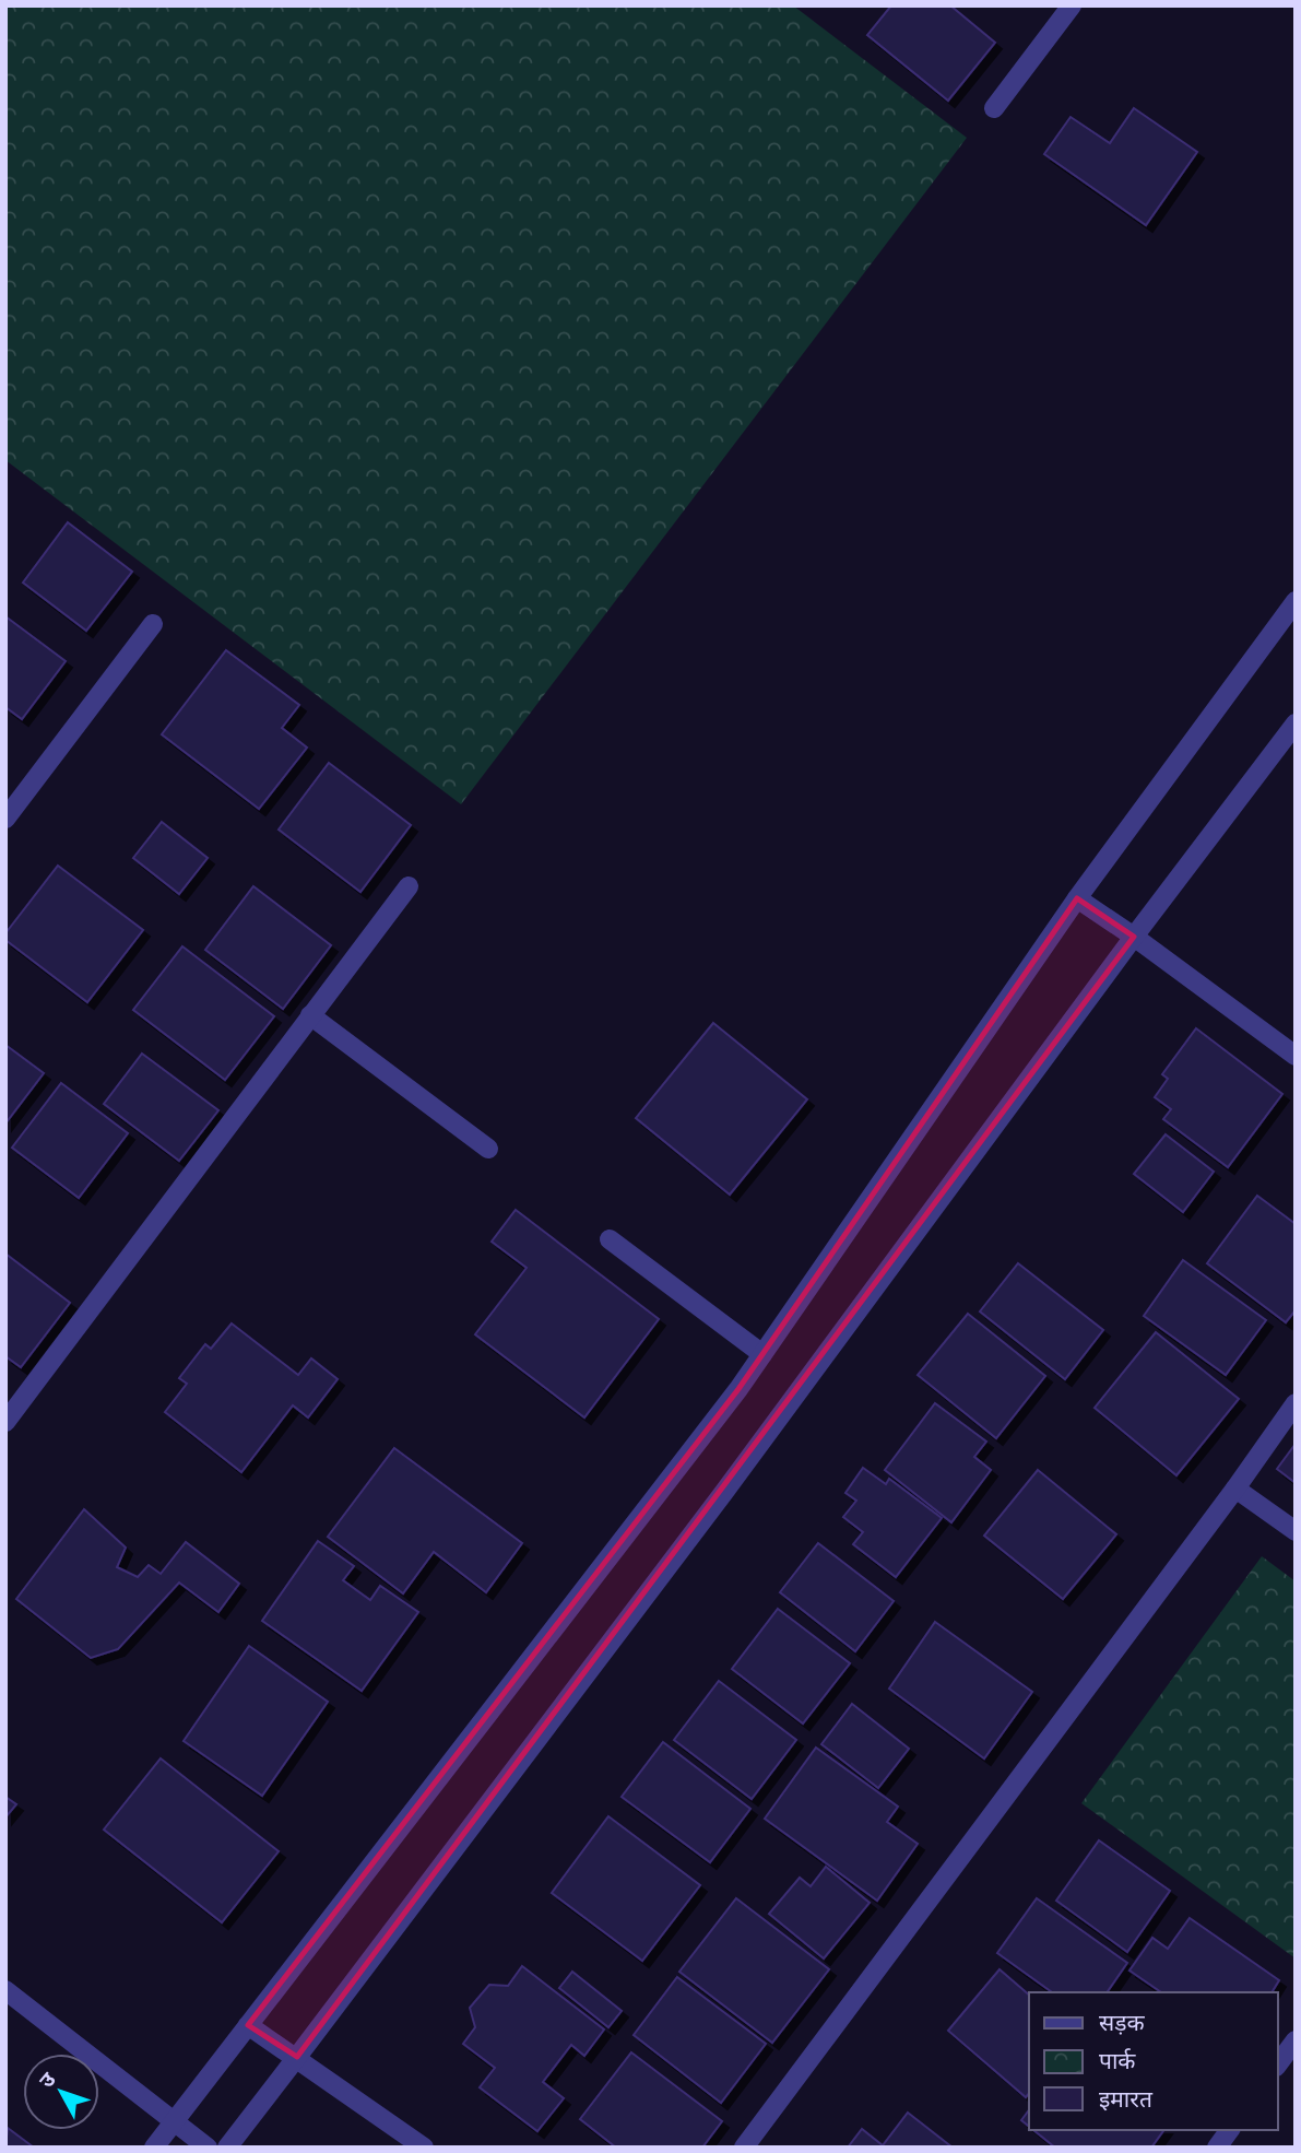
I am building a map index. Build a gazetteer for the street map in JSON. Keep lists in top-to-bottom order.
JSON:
{
  "legend": ["सड़क", "पार्क", "इमारत"],
  "north": "top left"
}
